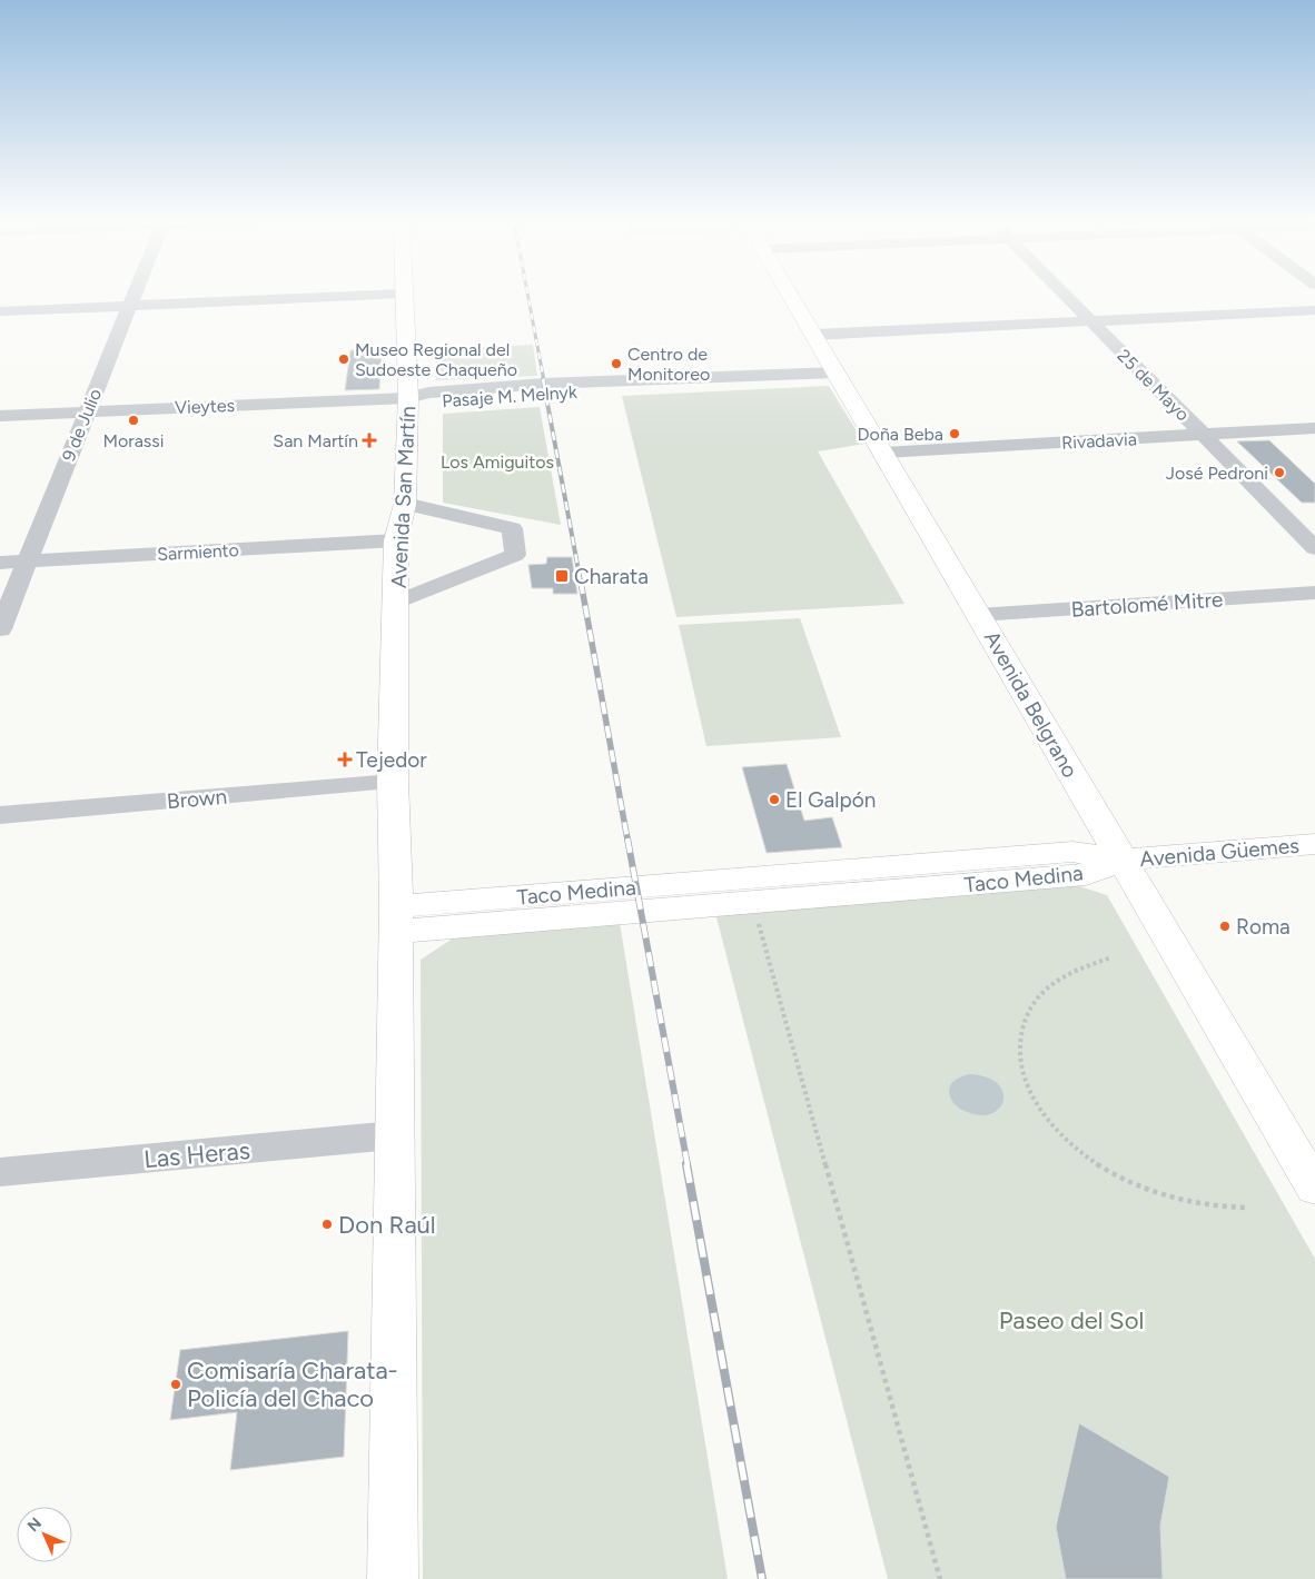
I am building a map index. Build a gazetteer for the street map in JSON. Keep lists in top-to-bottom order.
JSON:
{
  "streets": {
    "main road": [
      "Avenida San Martín",
      "Avenida Belgrano",
      "Avenida Güemes",
      "Taco Medina"
    ],
    "street": [
      "25 de Mayo",
      "Pasaje M. Melnyk",
      "Vieytes",
      "9 de Julio",
      "Rivadavia",
      "Sarmiento",
      "Bartolomé Mitre",
      "Brown",
      "Las Heras"
    ]
  },
  "crossings": [
    ["25 de Mayo", "Rivadavia"],
    ["Pasaje M. Melnyk", "Vieytes"],
    ["Pasaje M. Melnyk", "Avenida San Martín"],
    ["Pasaje M. Melnyk", "Avenida Belgrano"],
    ["Vieytes", "9 de Julio"],
    ["Vieytes", "Avenida San Martín"],
    ["9 de Julio", "Sarmiento"],
    ["Rivadavia", "Avenida Belgrano"],
    ["Avenida San Martín", "Sarmiento"],
    ["Avenida San Martín", "Brown"],
    ["Avenida San Martín", "Taco Medina"],
    ["Avenida San Martín", "Las Heras"],
    ["Bartolomé Mitre", "Avenida Belgrano"],
    ["Avenida Belgrano", "Avenida Güemes"],
    ["Avenida Belgrano", "Taco Medina"],
    ["Avenida Güemes", "Taco Medina"]
  ],
  "parks": ["Los Amiguitos", "Paseo del Sol"],
  "places": {
    "other": [
      "Museo Regional del Sudoeste Chaqueño",
      "Centro de Monitoreo",
      "Morassi",
      "Doña Beba",
      "José Pedroni",
      "El Galpón",
      "Roma",
      "Don Raúl",
      "Comisaría Charata- Policía del Chaco"
    ],
    "health": ["San Martín", "Tejedor"],
    "transit": ["Charata"]
  },
  "north": "top left"
}
